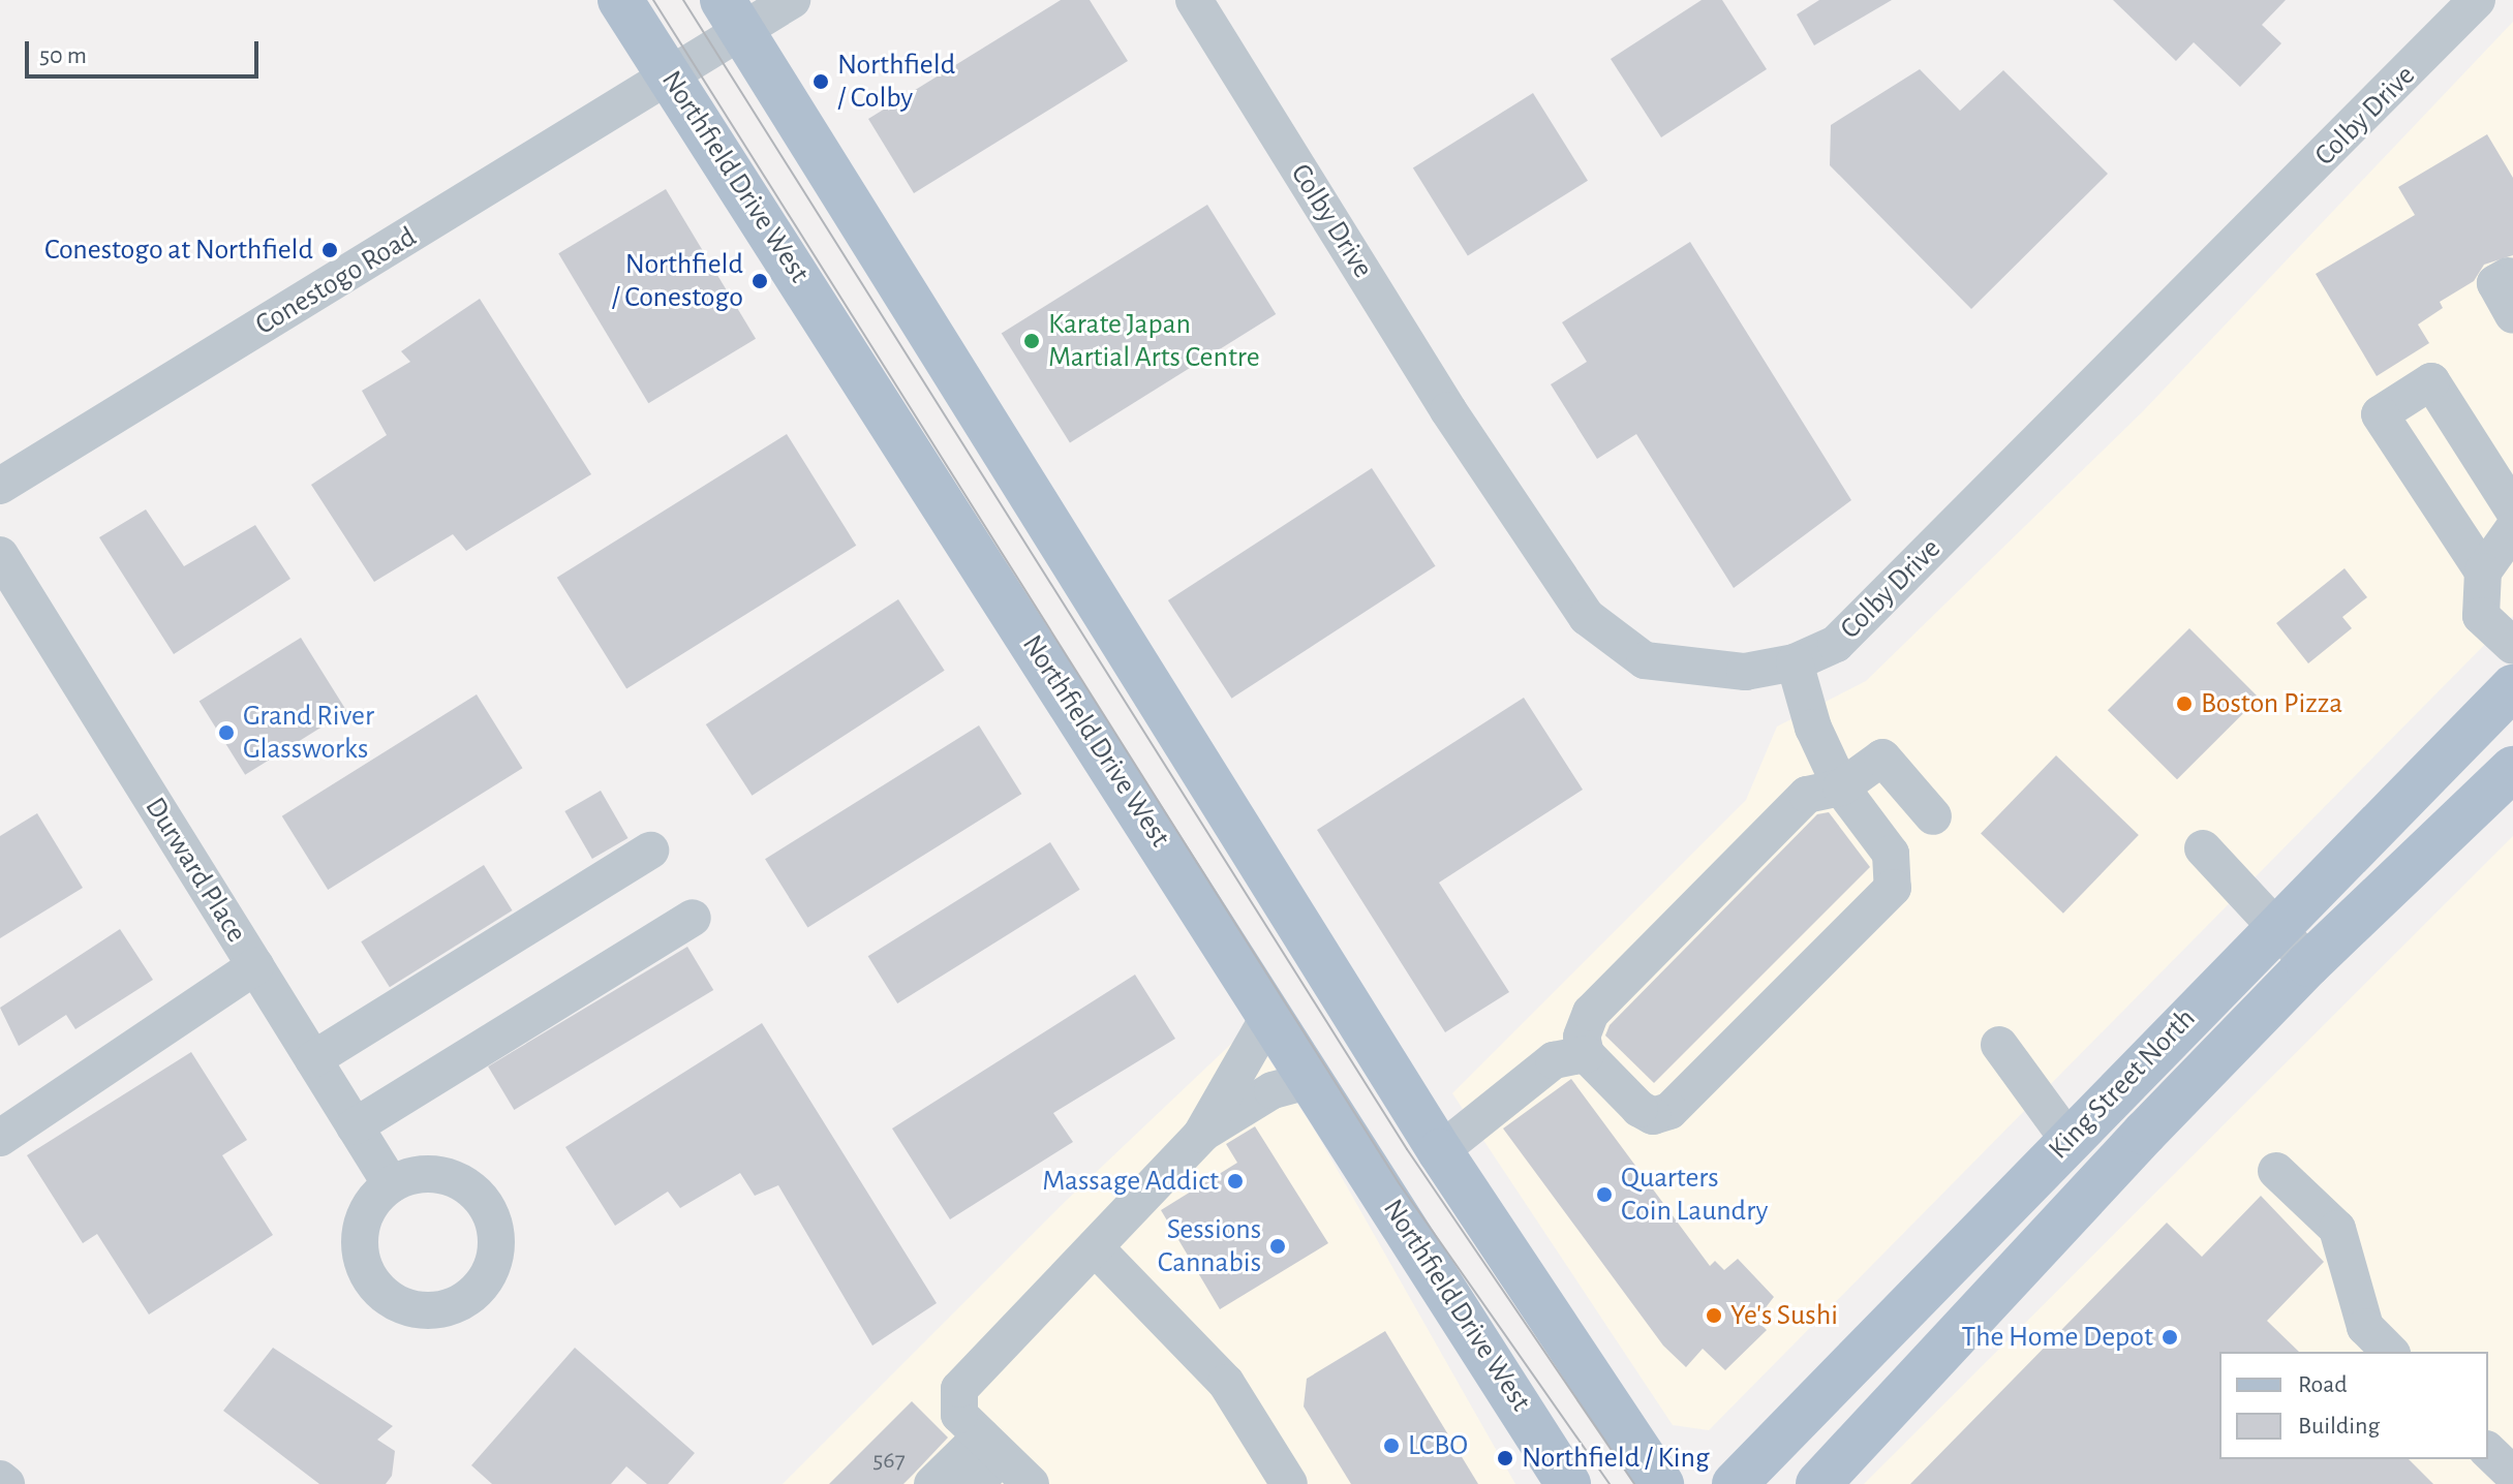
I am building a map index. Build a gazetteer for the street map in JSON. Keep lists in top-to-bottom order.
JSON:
{
  "streets": {
    "main road": ["Northfield Drive West", "King Street North"],
    "street": ["Colby Drive", "Conestogo Road", "Durward Place"]
  },
  "crossings": [
    ["Northfield Drive West", "Conestogo Road"]
  ],
  "places": [
    "Northfield / Colby",
    "Conestogo at Northfield",
    "Northfield / Conestogo",
    "Karate Japan Martial Arts Centre",
    "Boston Pizza",
    "Grand River Glassworks",
    "Massage Addict",
    "Quarters Coin Laundry",
    "Sessions Cannabis",
    "Ye's Sushi",
    "The Home Depot",
    "LCBO",
    "Northfield / King"
  ],
  "house_numbers": ["567"],
  "legend": ["Road", "Building"],
  "scale_bar": "50 m"
}
